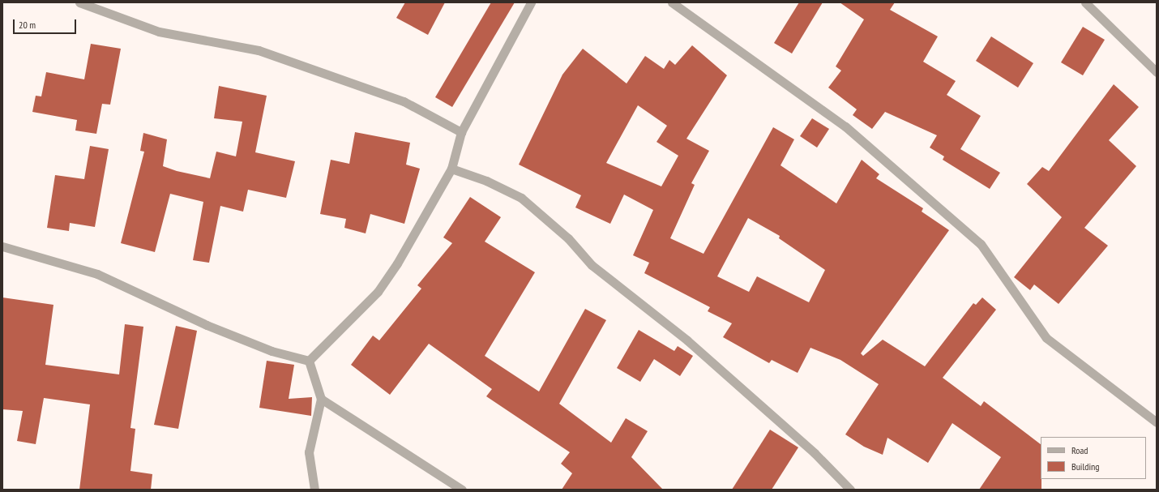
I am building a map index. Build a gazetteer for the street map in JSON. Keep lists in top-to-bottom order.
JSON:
{
  "legend": ["Road", "Building"],
  "scale_bar": "20 m"
}
